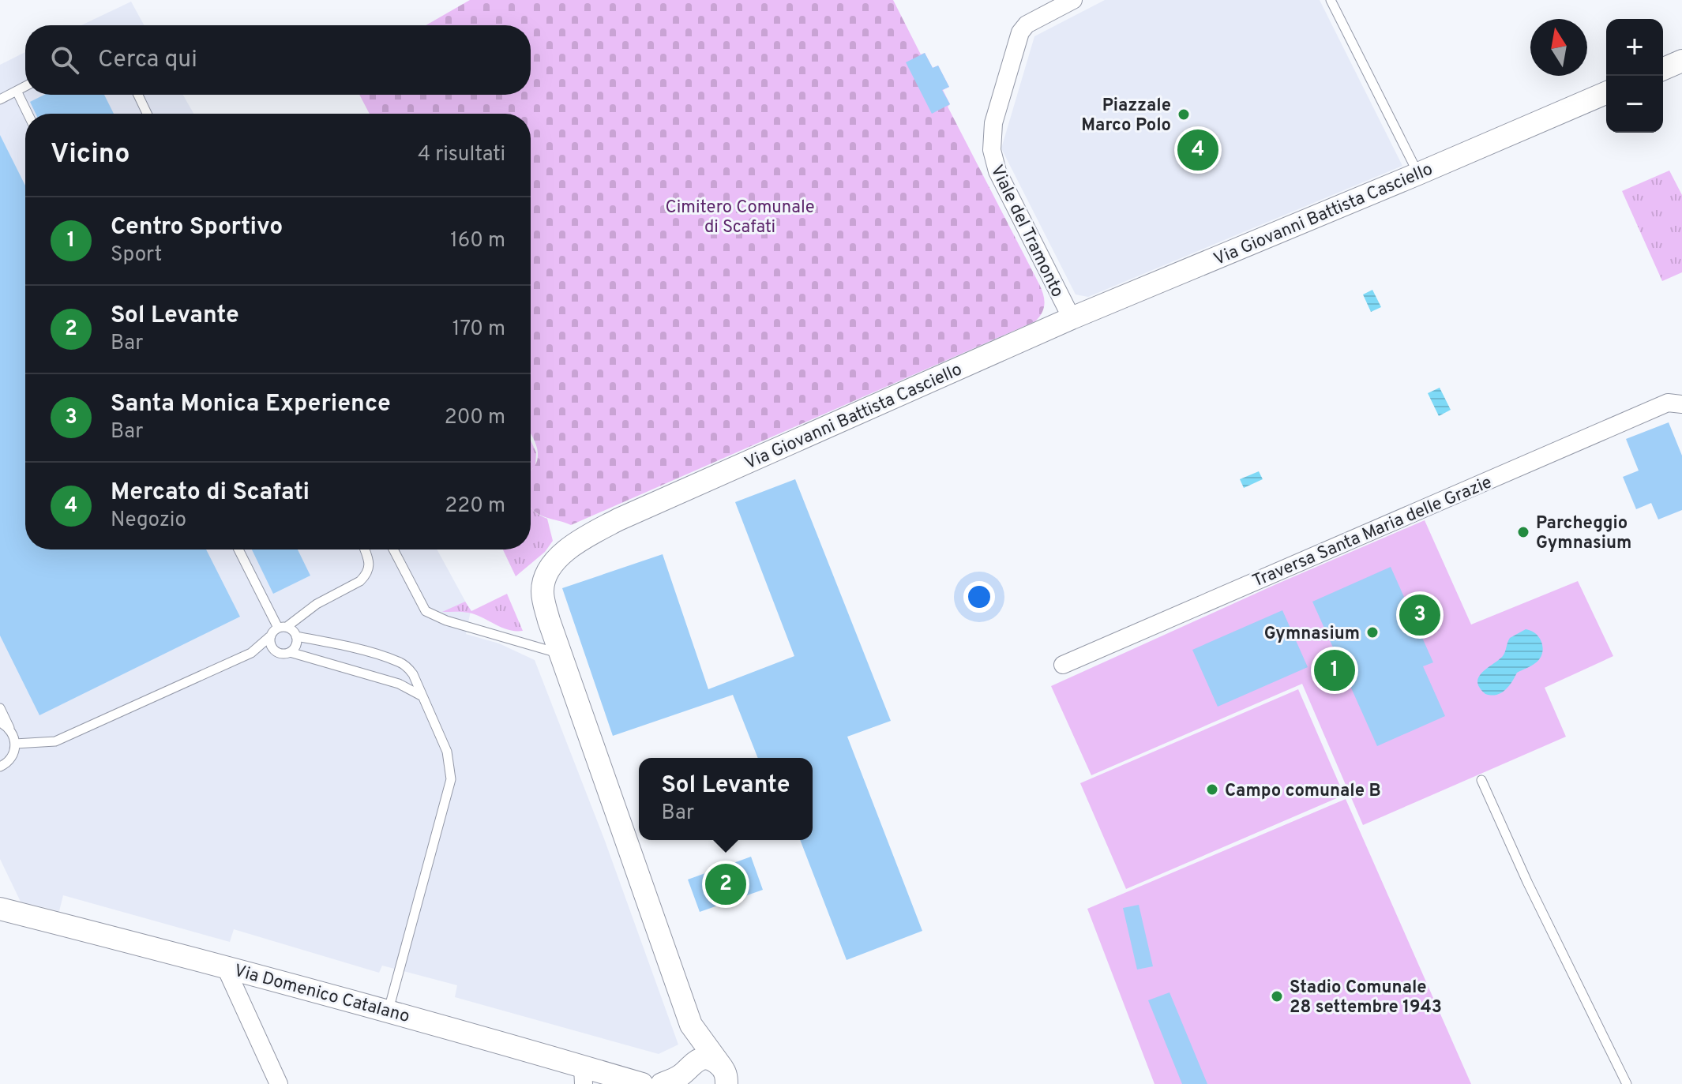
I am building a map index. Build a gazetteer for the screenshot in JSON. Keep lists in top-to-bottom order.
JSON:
{
  "streets": {
    "street": [
      "Via Giovanni Battista Casciello",
      "Viale del Tramonto",
      "Traversa Santa Maria delle Grazie",
      "Via Domenico Catalano"
    ]
  },
  "crossings": [
    ["Via Giovanni Battista Casciello", "Viale del Tramonto"]
  ],
  "parks": ["Cimitero Comunale di Scafati"],
  "places": [
    "Piazzale Marco Polo",
    "Parcheggio Gymnasium",
    "Gymnasium",
    "Campo comunale B",
    "Stadio Comunale 28 settembre 1943"
  ],
  "north": "top",
  "page": {
    "map_buttons": ["+", "−"],
    "search": "Cerca qui",
    "heading": ["Vicino", "4 risultati"],
    "pins": [
      "4",
      "3",
      "1",
      "2"
    ],
    "list": [
      {
        "mark": "1",
        "name": "Centro Sportivo",
        "note": "Sport",
        "value": "160 m"
      },
      {
        "mark": "2",
        "name": "Sol Levante",
        "note": "Bar",
        "value": "170 m"
      },
      {
        "mark": "3",
        "name": "Santa Monica Experience",
        "note": "Bar",
        "value": "200 m"
      },
      {
        "mark": "4",
        "name": "Mercato di Scafati",
        "note": "Negozio",
        "value": "220 m"
      }
    ],
    "popup": ["Sol Levante", "Bar"]
  }
}
